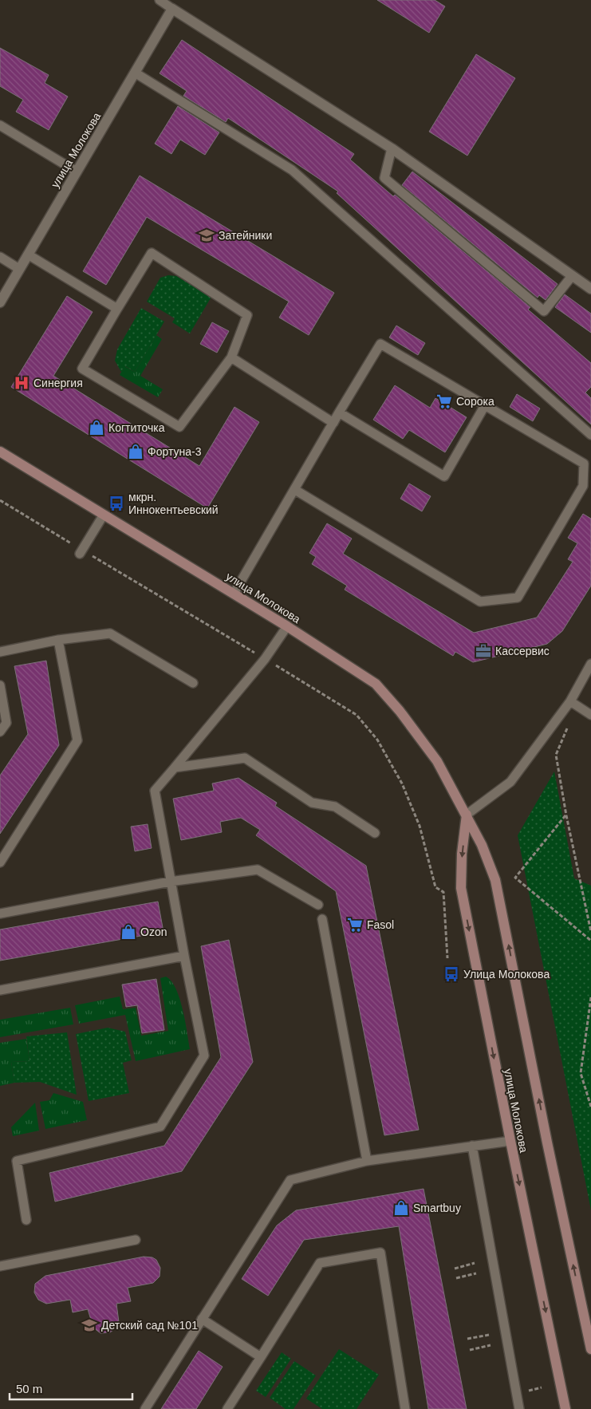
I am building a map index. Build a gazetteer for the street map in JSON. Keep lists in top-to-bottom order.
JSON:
{
  "streets": {
    "street": ["улица Молокова"]
  },
  "places": {
    "school or university": ["Затейники", "Детский сад №101"],
    "hospital": ["Синергия"],
    "supermarket": ["Сорока", "Fasol"],
    "shop": [
      "Когтиточка",
      "Фортуна-3",
      "Ozon",
      "Smartbuy"
    ],
    "bus stop": ["мкрн. Иннокентьевский", "Улица Молокова"],
    "office": ["Кассервис"]
  },
  "scale_bar": "50 m"
}
